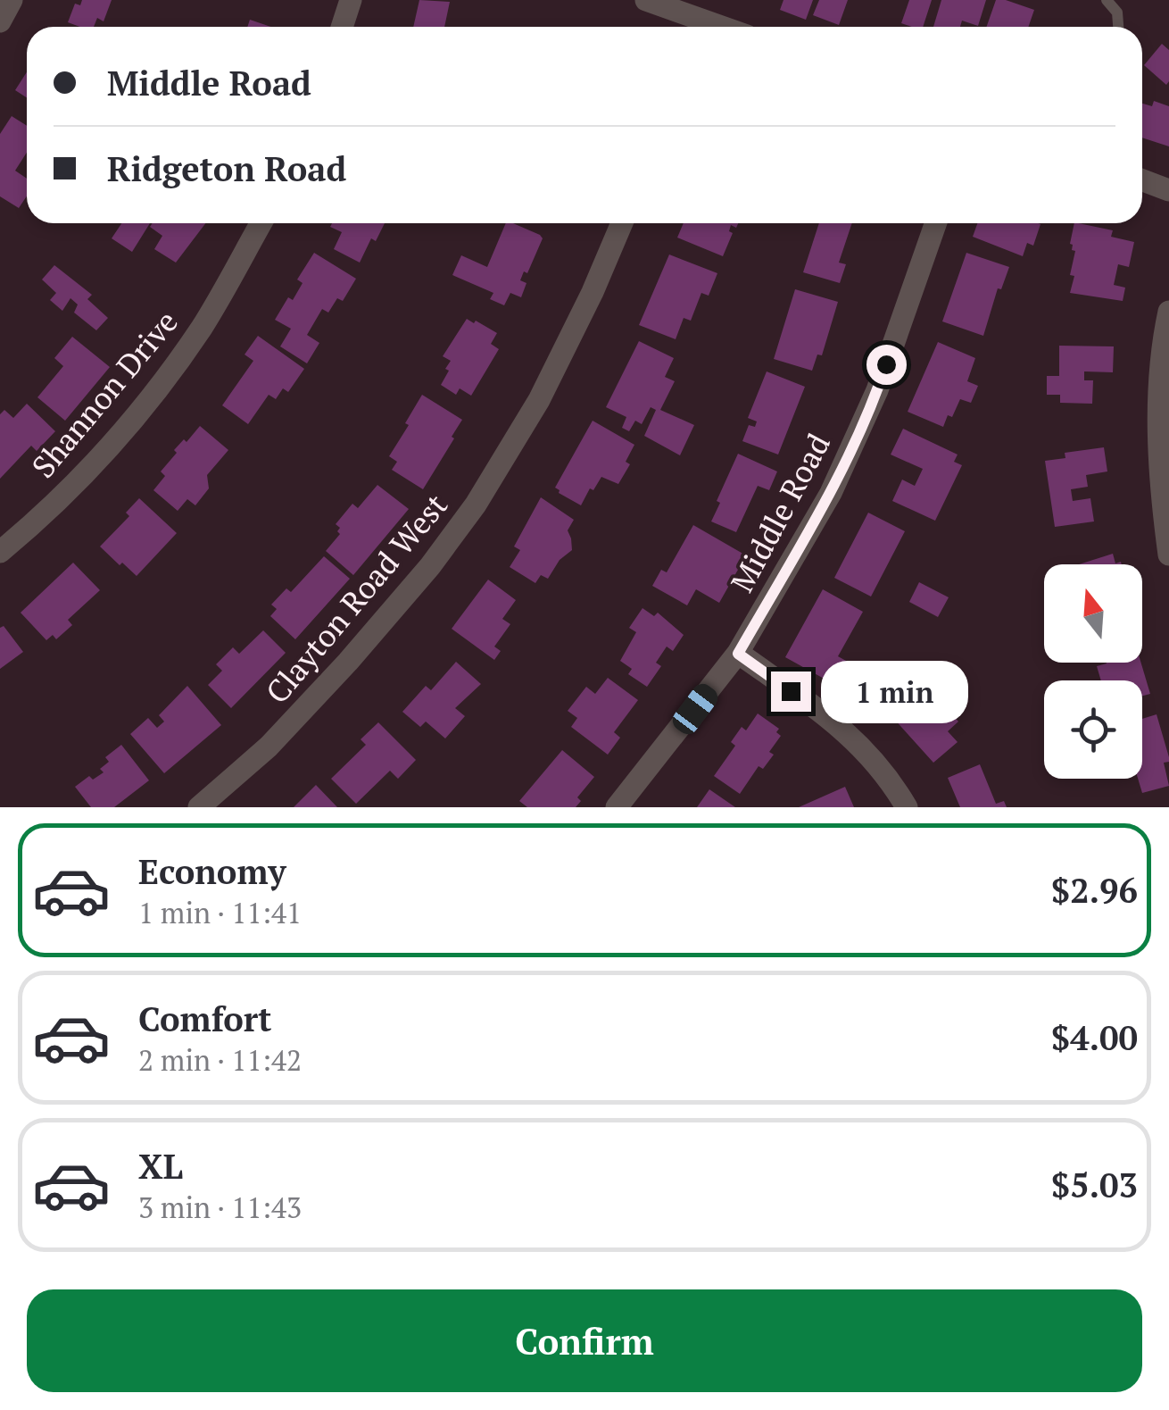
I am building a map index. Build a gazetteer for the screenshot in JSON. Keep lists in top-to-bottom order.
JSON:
{
  "streets": {
    "street": ["Shannon Drive", "Middle Road", "Clayton Road West"]
  },
  "north": "top",
  "page": {
    "banner": ["Middle Road", "Ridgeton Road"],
    "bubble": "1 min",
    "list": [
      {
        "name": "Economy",
        "note": "1 min · 11:41",
        "value": "$2.96"
      },
      {
        "name": "Comfort",
        "note": "2 min · 11:42",
        "value": "$4.00"
      },
      {
        "name": "XL",
        "note": "3 min · 11:43",
        "value": "$5.03"
      }
    ],
    "buttons": "Confirm"
  }
}
